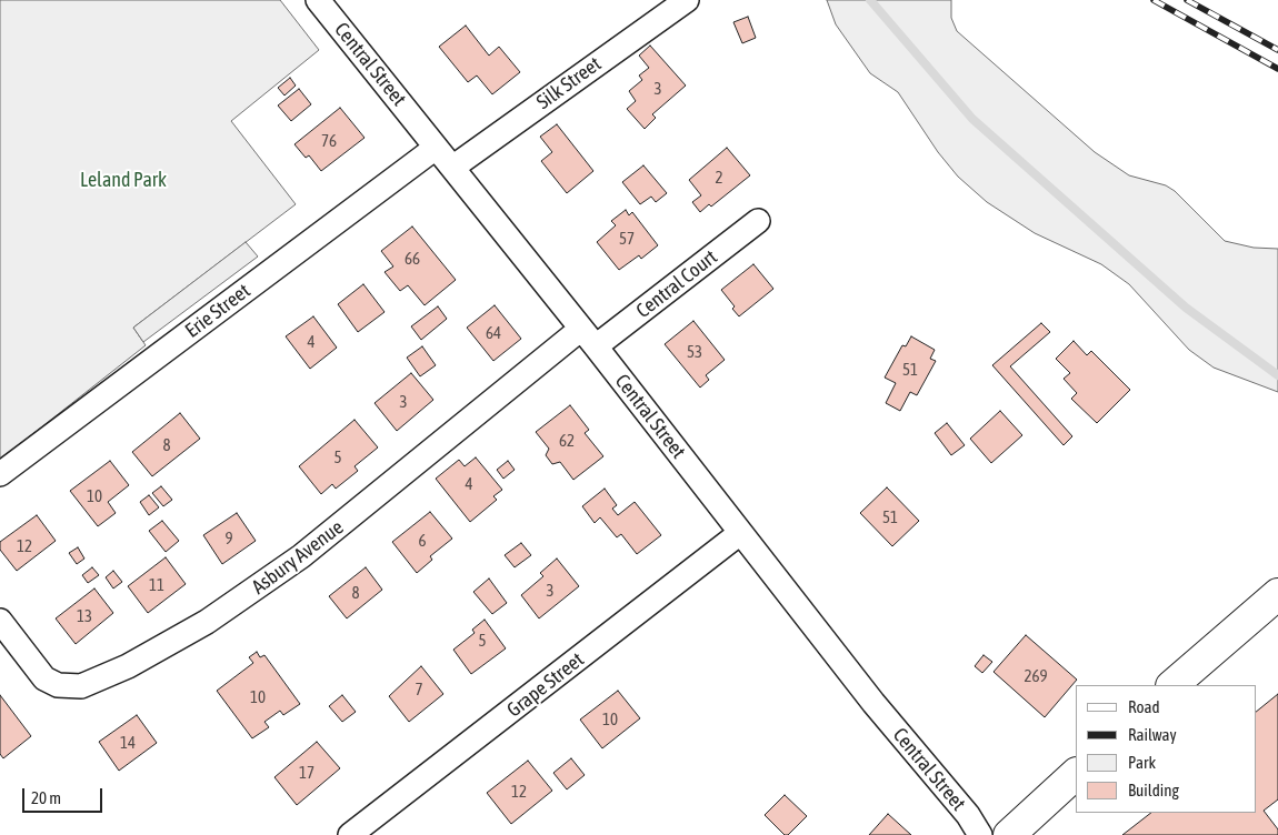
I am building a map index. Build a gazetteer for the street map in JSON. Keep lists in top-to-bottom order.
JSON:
{
  "streets": {
    "street": [
      "Central Street",
      "Silk Street",
      "Central Court",
      "Erie Street",
      "Asbury Avenue",
      "Grape Street"
    ]
  },
  "crossings": [
    ["Central Street", "Silk Street"],
    ["Central Street", "Central Court"],
    ["Central Street", "Erie Street"],
    ["Central Street", "Asbury Avenue"],
    ["Central Street", "Grape Street"],
    ["Central Court", "Asbury Avenue"]
  ],
  "parks": ["Leland Park"],
  "house_numbers": [
    "3",
    "76",
    "2",
    "57",
    "66",
    "64",
    "4",
    "53",
    "51",
    "3",
    "62",
    "8",
    "5",
    "4",
    "10",
    "51",
    "9",
    "6",
    "12",
    "11",
    "3",
    "8",
    "13",
    "5",
    "269",
    "7",
    "10",
    "10",
    "14",
    "17",
    "12"
  ],
  "legend": [
    "Road",
    "Railway",
    "Park",
    "Building"
  ],
  "scale_bar": "20 m"
}
